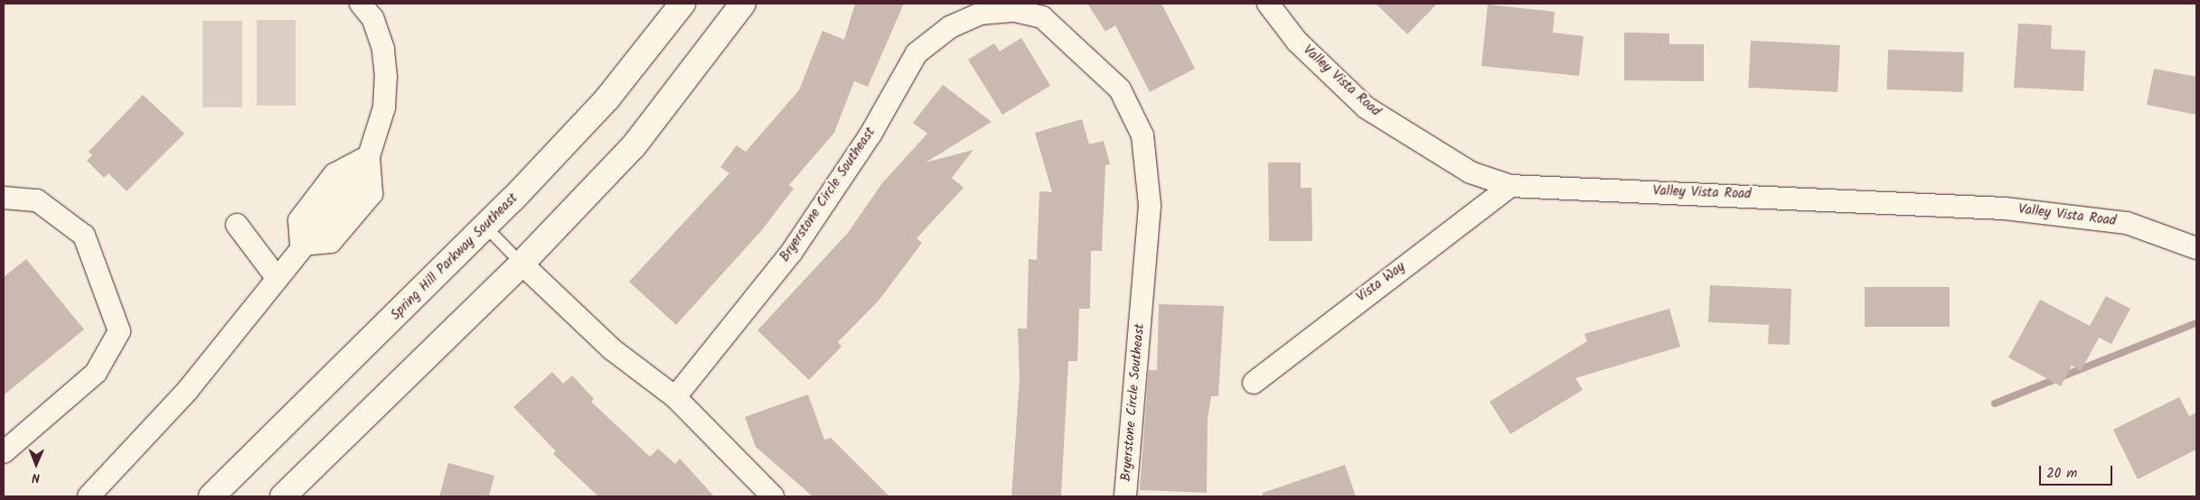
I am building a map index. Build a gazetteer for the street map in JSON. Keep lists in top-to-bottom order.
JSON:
{
  "streets": {
    "street": [
      "Valley Vista Road",
      "Bryerstone Circle Southeast",
      "Spring Hill Parkway Southeast",
      "Vista Way"
    ]
  },
  "crossings": [
    ["Valley Vista Road", "Vista Way"]
  ],
  "scale_bar": "20 m",
  "north": "bottom"
}
